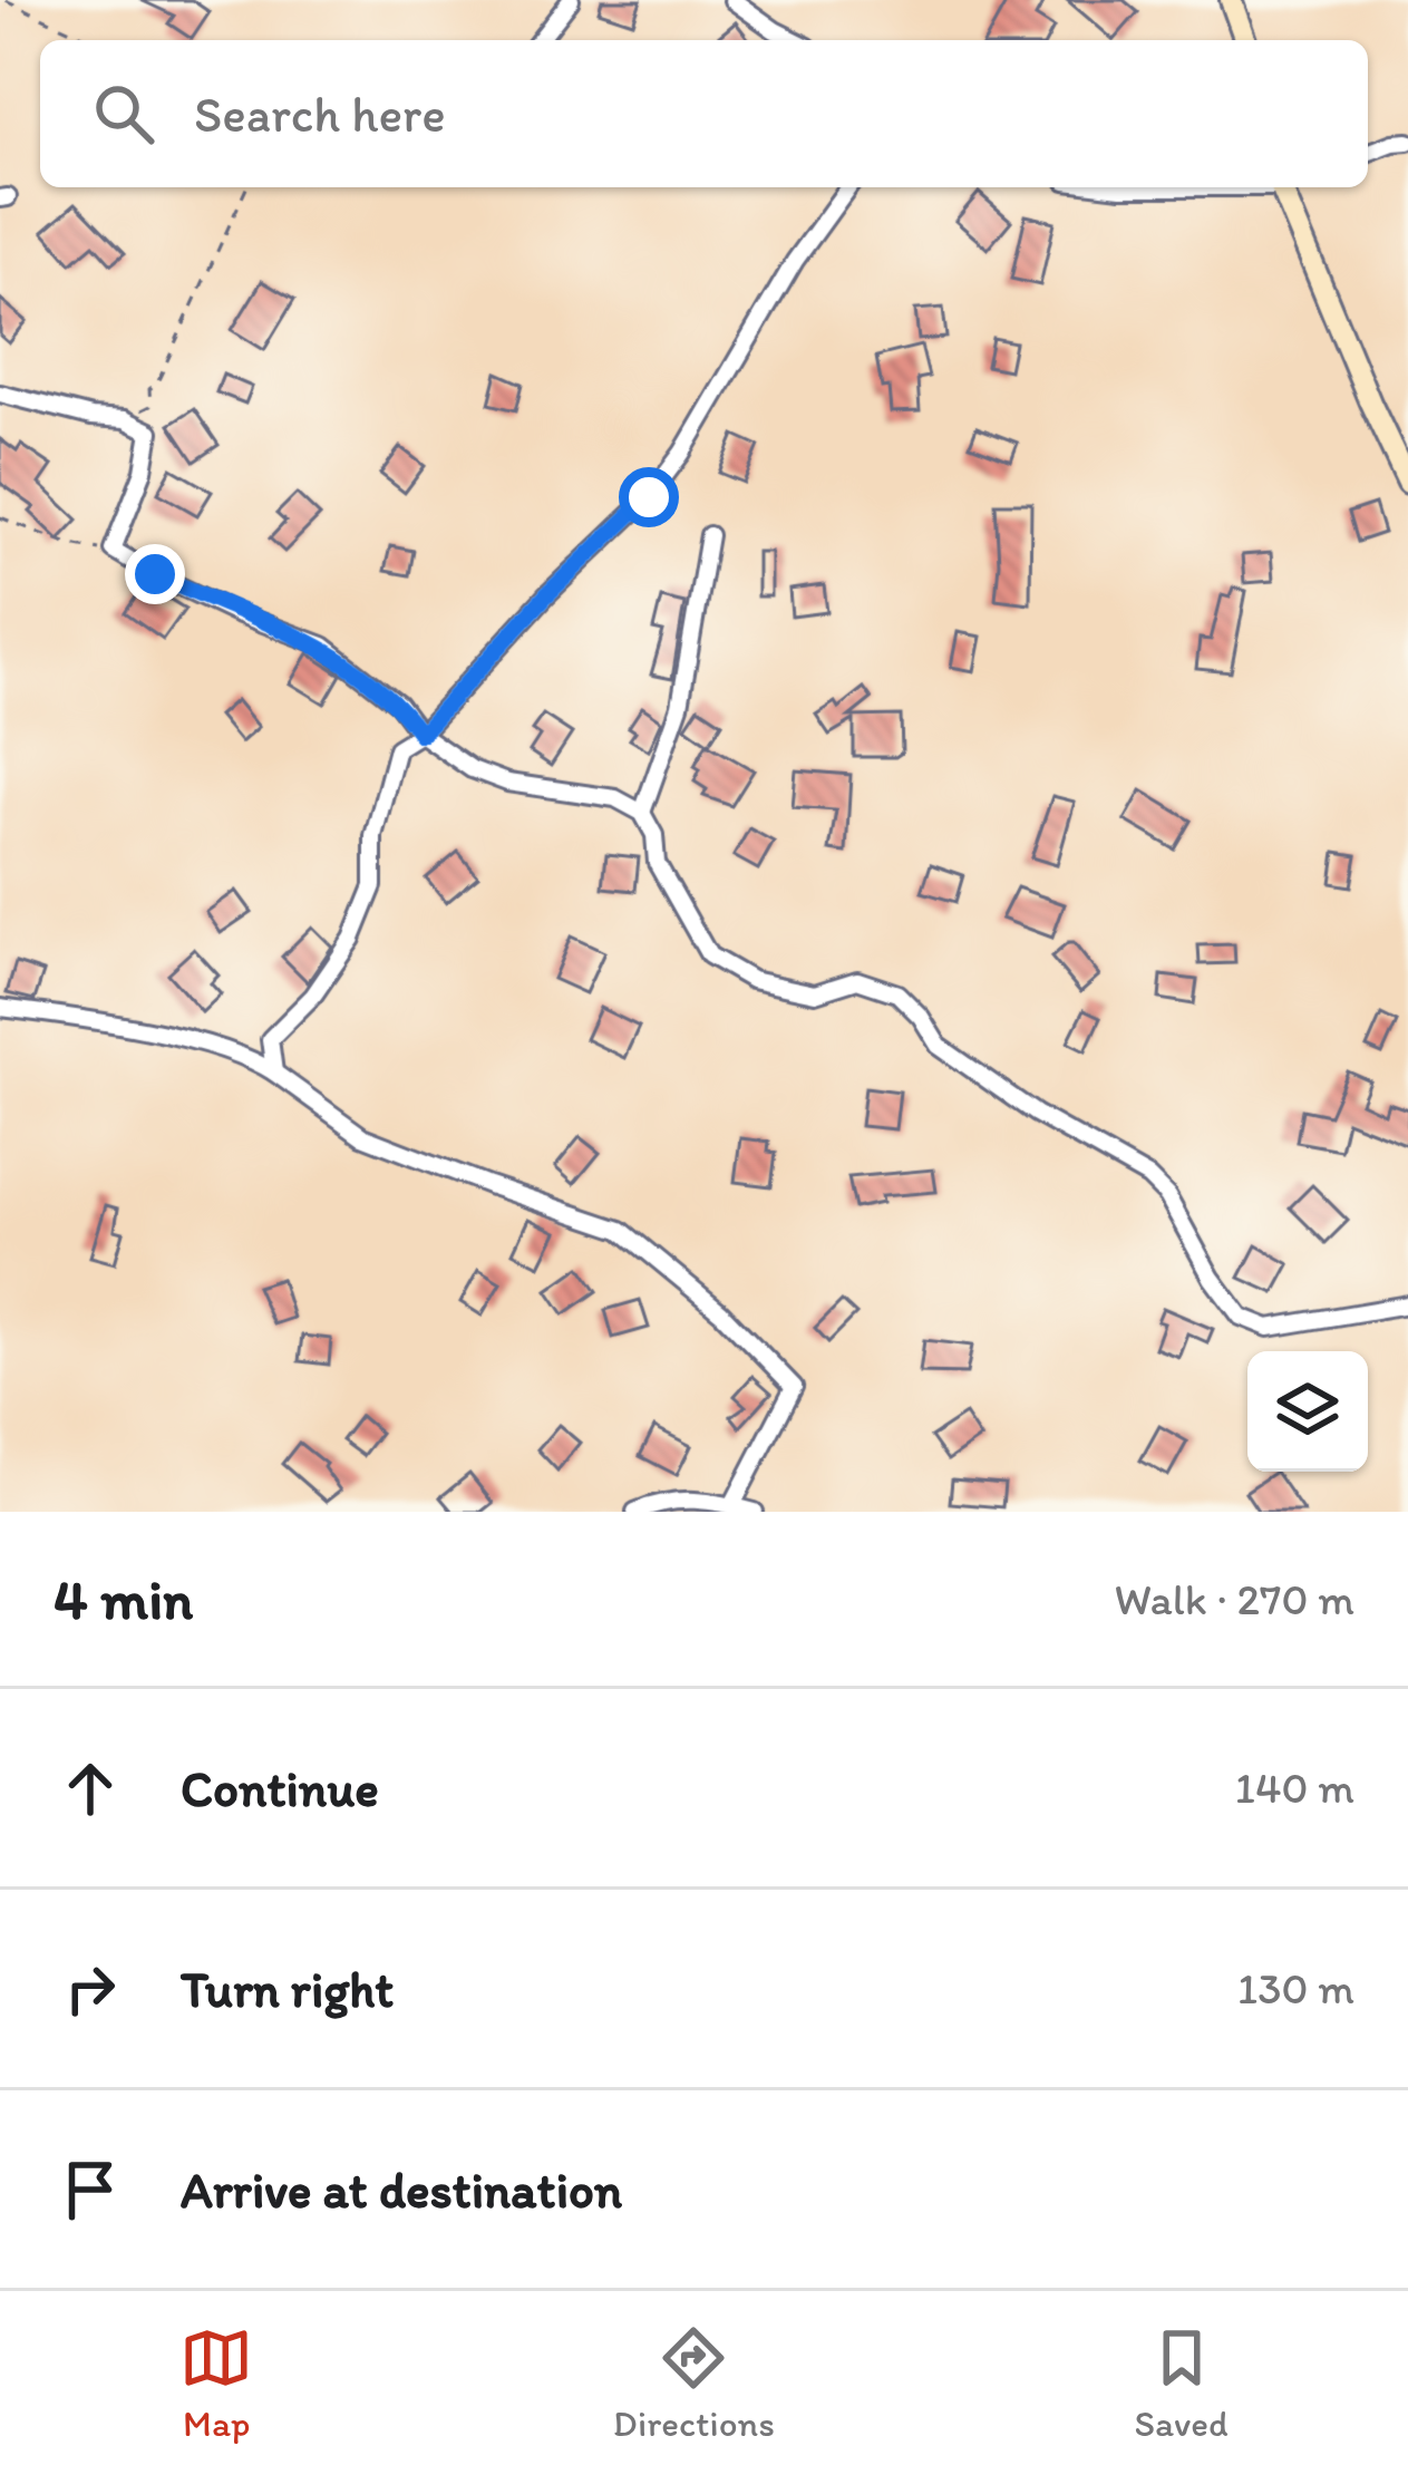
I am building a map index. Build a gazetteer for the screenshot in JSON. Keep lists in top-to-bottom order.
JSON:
{
  "page": {
    "search": "Search here",
    "heading": ["4 min", "Walk · 270 m"],
    "list": [
      ["Continue", "140 m"],
      ["Turn right", "130 m"],
      "Arrive at destination"
    ],
    "nav": ["Map", "Directions", "Saved"]
  }
}
